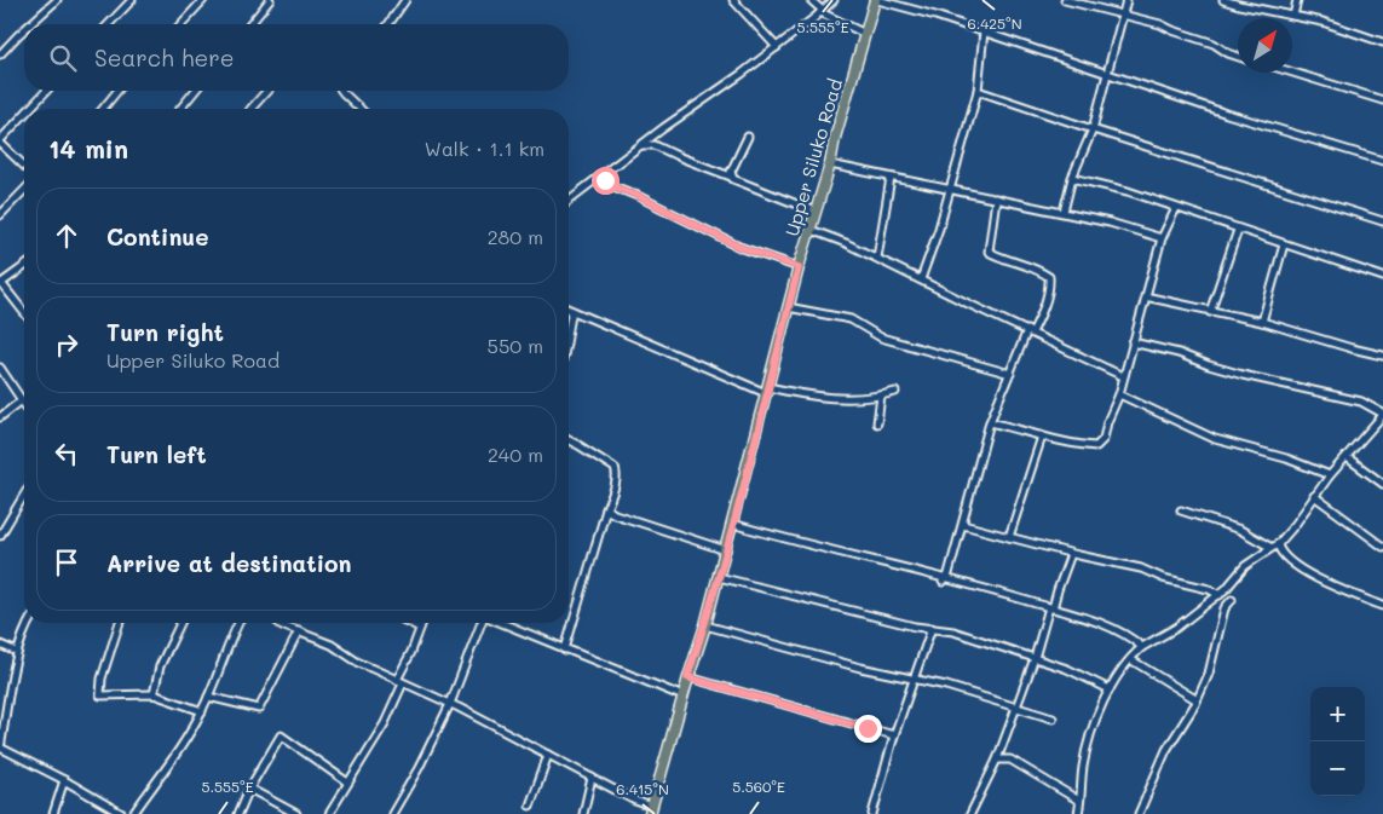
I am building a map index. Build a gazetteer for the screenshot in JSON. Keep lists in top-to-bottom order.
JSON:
{
  "streets": {
    "main road": ["Upper Siluko Road"]
  },
  "north": "top right",
  "page": {
    "search": "Search here",
    "heading": ["14 min", "Walk · 1.1 km"],
    "list": [
      ["Continue", "280 m"],
      ["Turn right", "Upper Siluko Road", "550 m"],
      ["Turn left", "240 m"],
      "Arrive at destination"
    ],
    "map_buttons": ["+", "−"]
  },
  "coordinates": [
    "6.425°N",
    "5.555°E",
    "5.560°E",
    "6.415°N"
  ]
}
